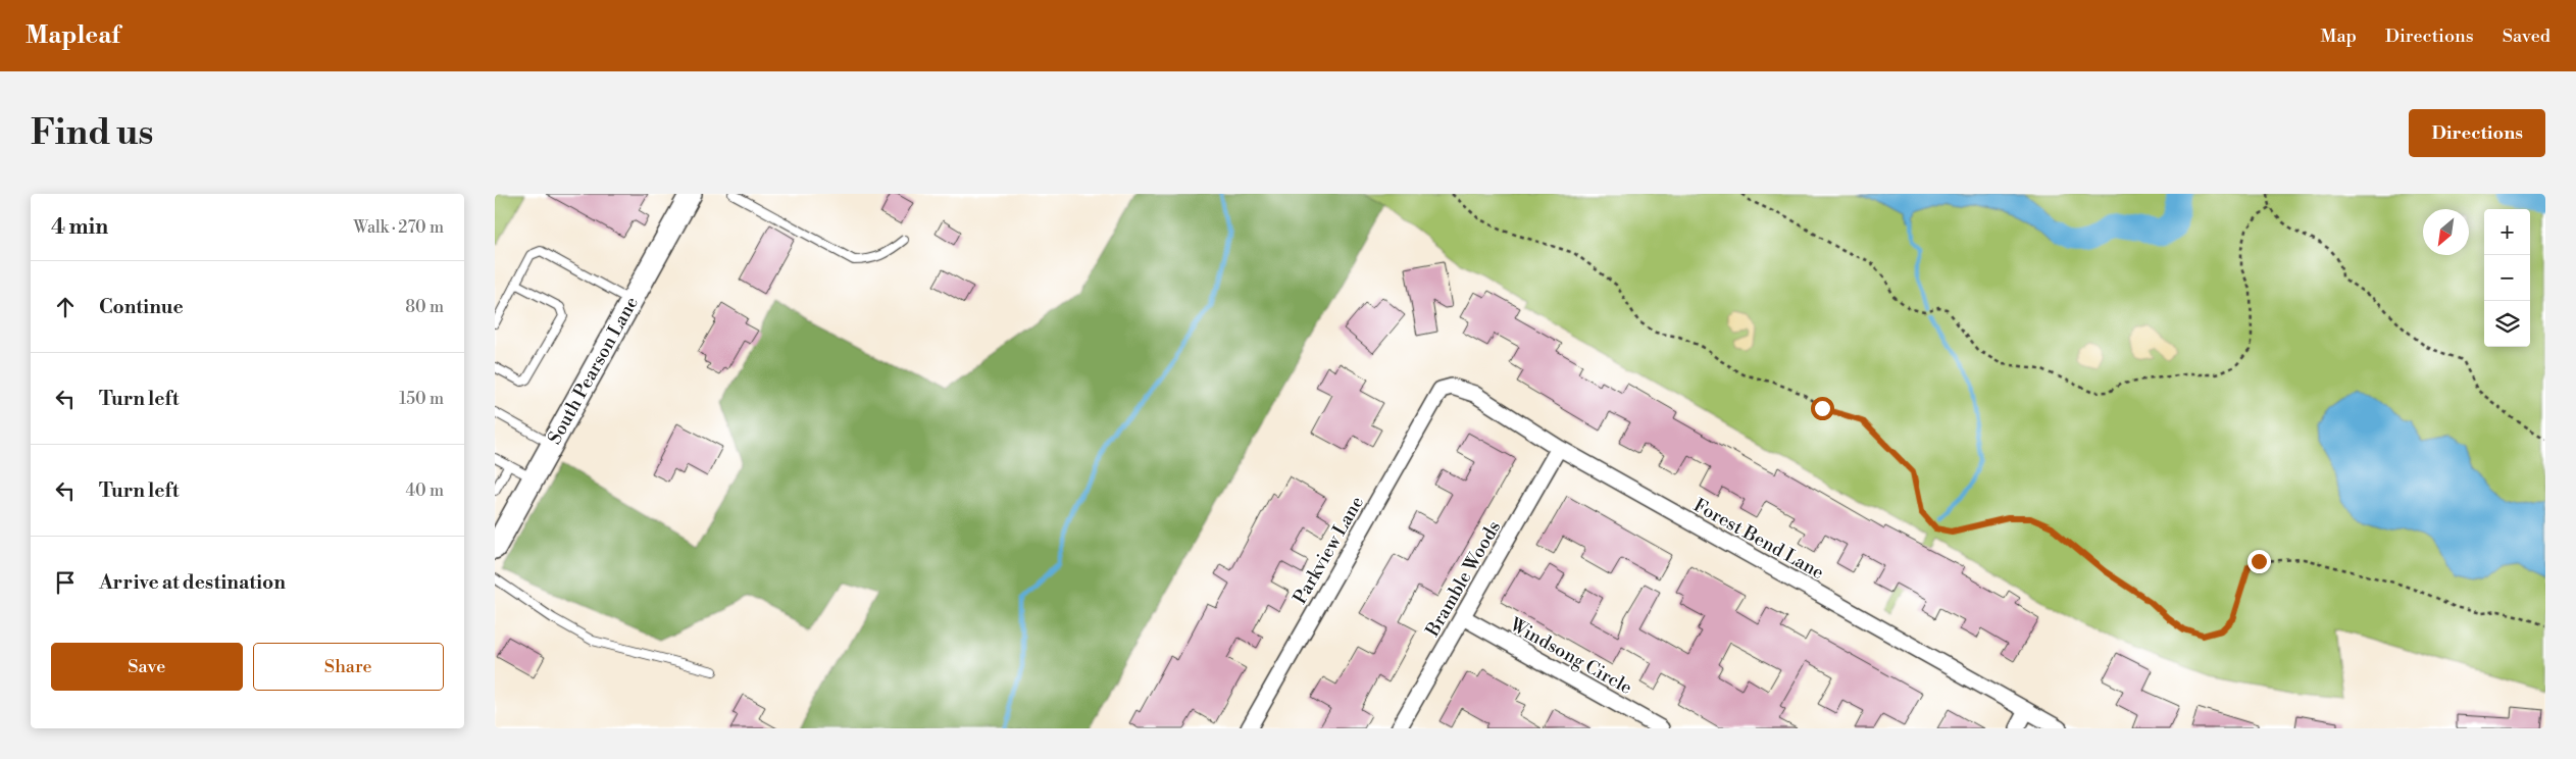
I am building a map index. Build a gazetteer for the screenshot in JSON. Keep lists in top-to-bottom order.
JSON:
{
  "streets": {
    "street": [
      "South Pearson Lane",
      "Forest Bend Lane",
      "Parkview Lane",
      "Bramble Woods",
      "Windsong Circle"
    ]
  },
  "crossings": [
    ["Forest Bend Lane", "Parkview Lane"],
    ["Forest Bend Lane", "Bramble Woods"],
    ["Bramble Woods", "Windsong Circle"]
  ],
  "north": "bottom left",
  "page": {
    "header": "Mapleaf",
    "nav": ["Map", "Directions", "Saved"],
    "buttons": [
      "Directions",
      ["Save", "Share"]
    ],
    "title": "Find us",
    "heading": ["4 min", "Walk · 270 m"],
    "map_buttons": ["+", "−"],
    "list": [
      ["Continue", "80 m"],
      ["Turn left", "150 m"],
      ["Turn left", "40 m"],
      "Arrive at destination"
    ]
  }
}
